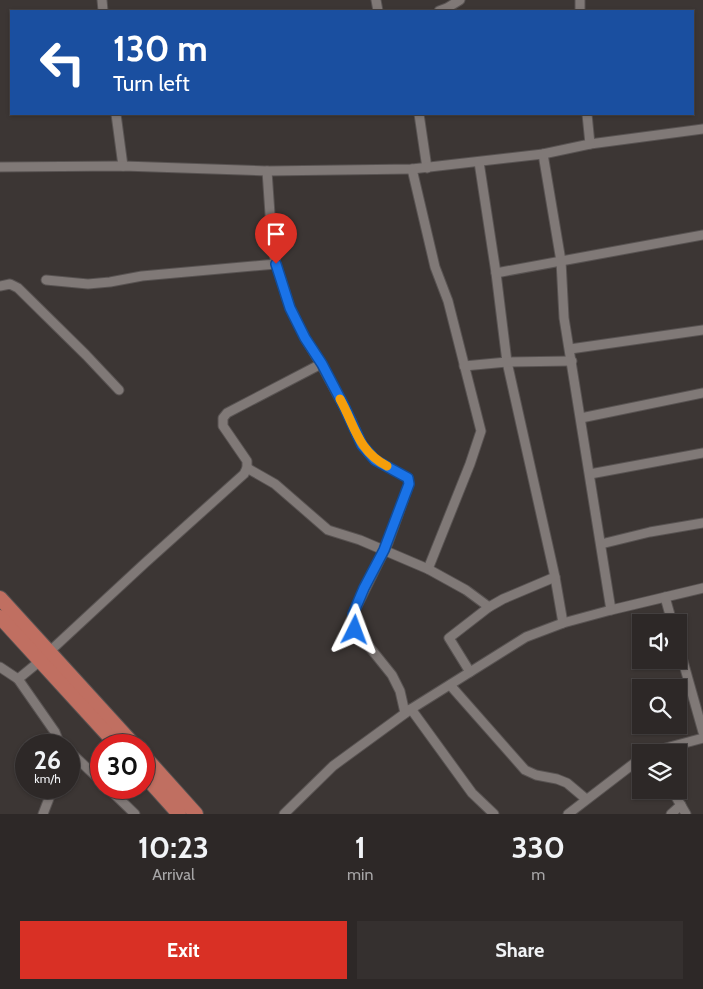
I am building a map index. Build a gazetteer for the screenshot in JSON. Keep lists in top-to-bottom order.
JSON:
{
  "page": {
    "turn": ["130 m", "Turn left"],
    "speed": "26 km/h",
    "limit": "30",
    "eta": [
      "10:23",
      "Arrival",
      "1",
      "min",
      "330",
      "m"
    ],
    "buttons": ["Exit", "Share"]
  }
}
